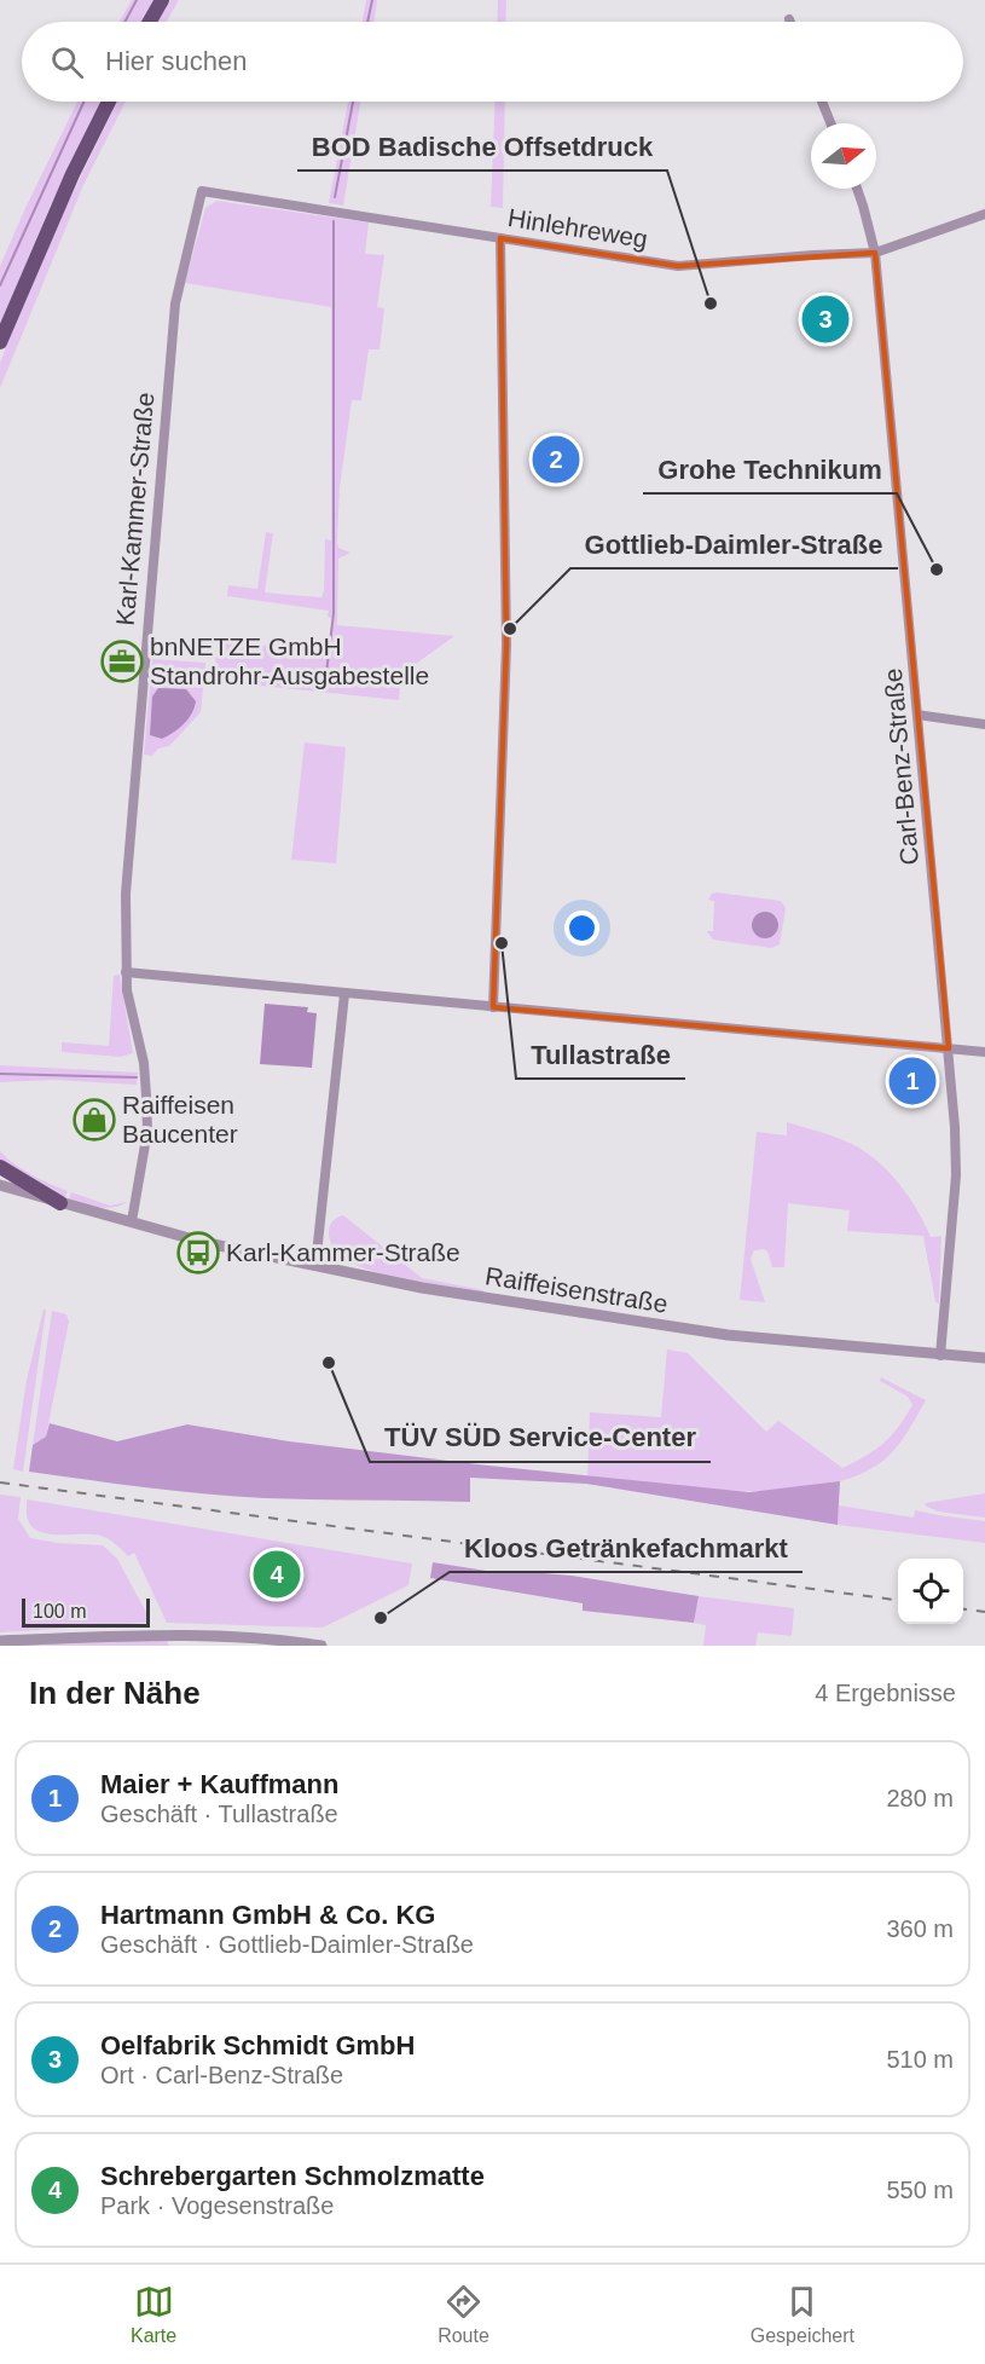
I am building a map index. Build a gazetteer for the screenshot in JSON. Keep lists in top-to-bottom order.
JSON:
{
  "streets": {
    "street": [
      "Hinlehreweg",
      "Karl-Kammer-Straße",
      "Carl-Benz-Straße",
      "Raiffeisenstraße"
    ]
  },
  "crossings": [
    ["Hinlehreweg", "Karl-Kammer-Straße"],
    ["Hinlehreweg", "Carl-Benz-Straße"],
    ["Karl-Kammer-Straße", "Raiffeisenstraße"],
    ["Carl-Benz-Straße", "Raiffeisenstraße"]
  ],
  "places": {
    "other": [
      "BOD Badische Offsetdruck",
      "Grohe Technikum",
      "Gottlieb-Daimler-Straße",
      "Tullastraße",
      "TÜV SÜD Service-Center",
      "Kloos Getränkefachmarkt"
    ],
    "office": ["bnNETZE GmbH Standrohr-Ausgabestelle"],
    "shop": ["Raiffeisen Baucenter"],
    "bus stop": ["Karl-Kammer-Straße"]
  },
  "scale_bar": "100 m",
  "north": "right",
  "page": {
    "search": "Hier suchen",
    "pins": [
      "3",
      "2",
      "1",
      "4"
    ],
    "scale": "100 m",
    "heading": ["In der Nähe", "4 Ergebnisse"],
    "list": [
      {
        "mark": "1",
        "name": "Maier + Kauffmann",
        "note": "Geschäft · Tullastraße",
        "value": "280 m"
      },
      {
        "mark": "2",
        "name": "Hartmann GmbH & Co. KG",
        "note": "Geschäft · Gottlieb-Daimler-Straße",
        "value": "360 m"
      },
      {
        "mark": "3",
        "name": "Oelfabrik Schmidt GmbH",
        "note": "Ort · Carl-Benz-Straße",
        "value": "510 m"
      },
      {
        "mark": "4",
        "name": "Schrebergarten Schmolzmatte",
        "note": "Park · Vogesenstraße",
        "value": "550 m"
      }
    ],
    "nav": ["Karte", "Route", "Gespeichert"]
  }
}
